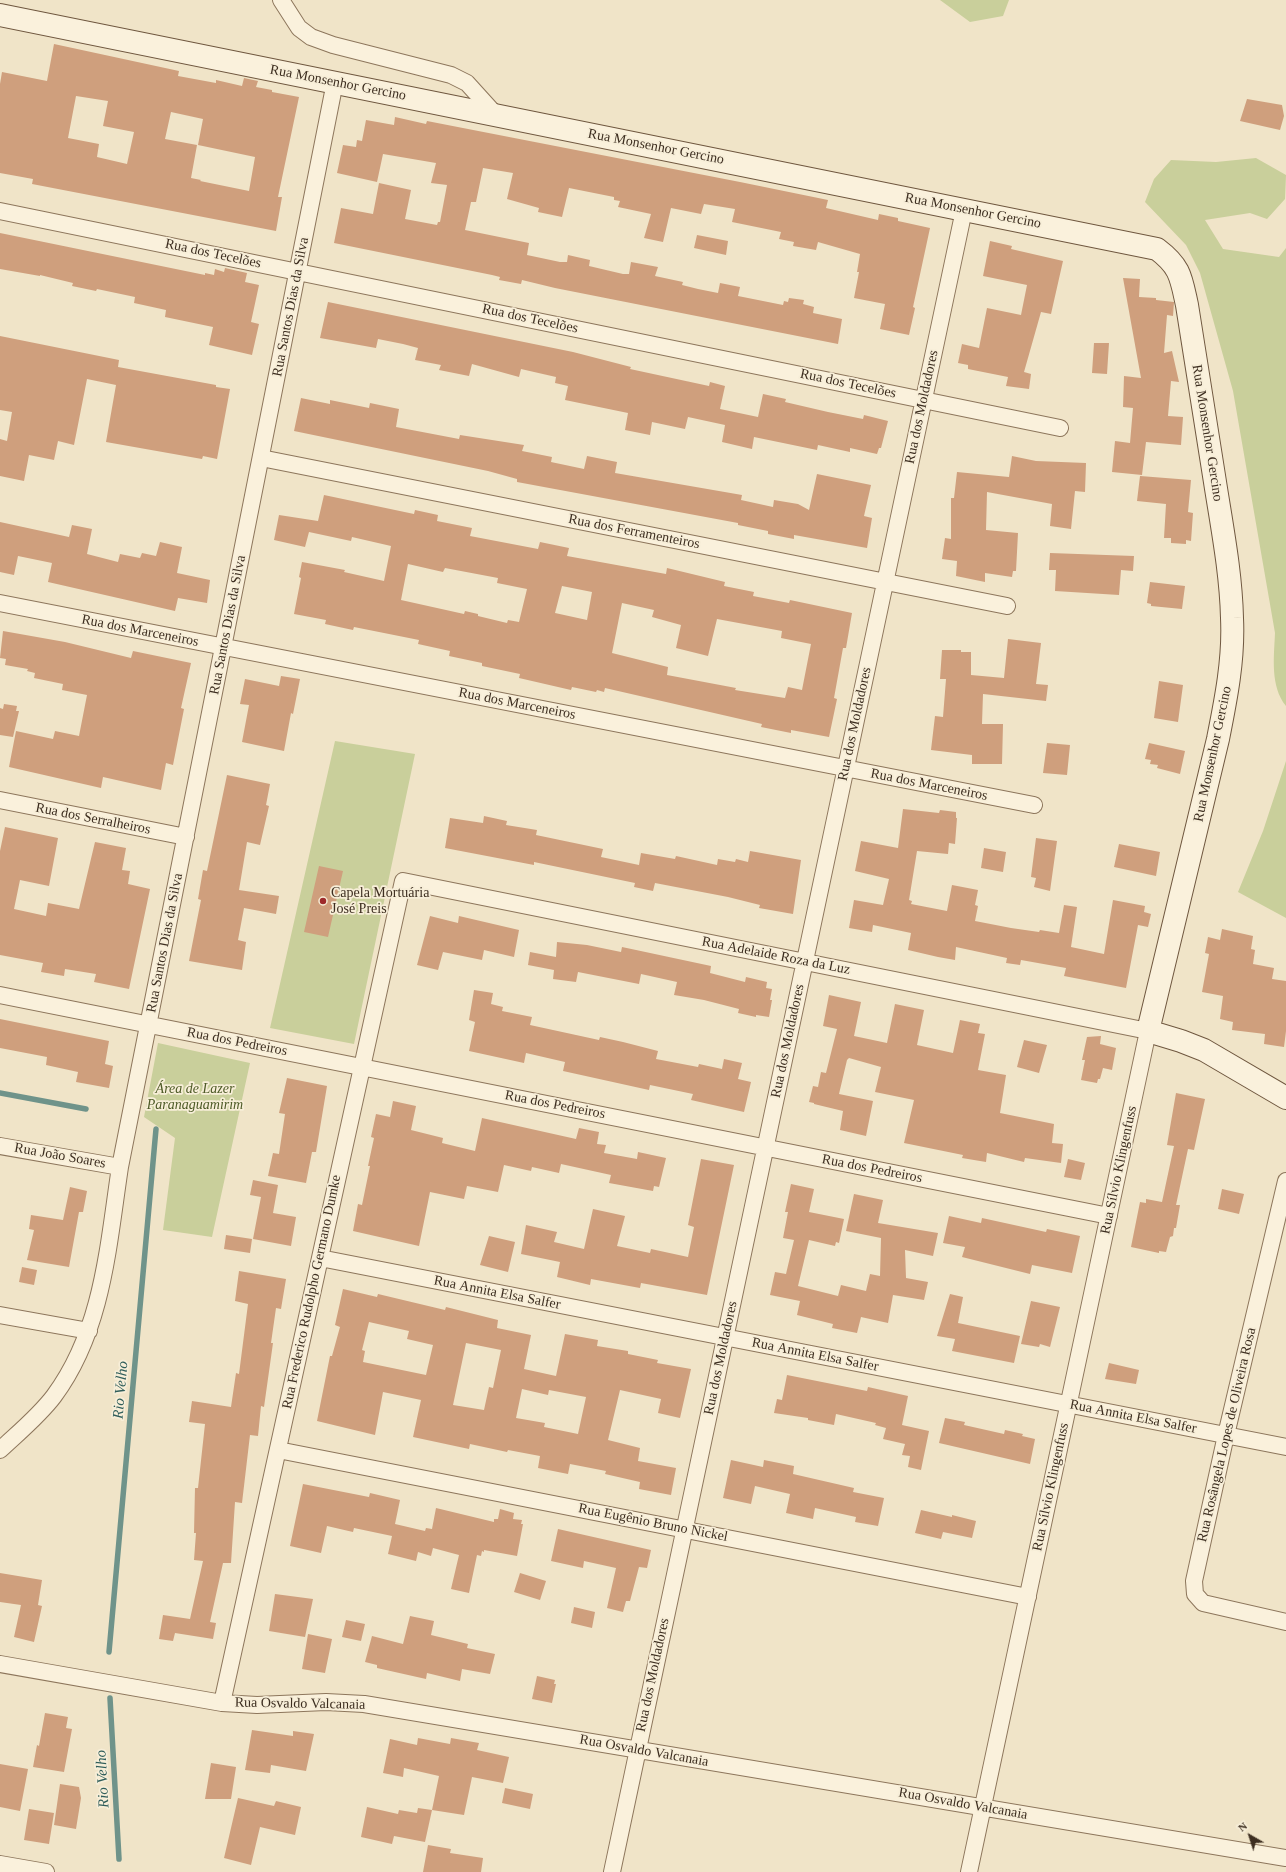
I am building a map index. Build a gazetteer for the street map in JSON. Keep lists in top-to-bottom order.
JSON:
{
  "streets": {
    "main road": ["Rua Monsenhor Gercino"],
    "street": [
      "Rua dos Tecelões",
      "Rua Santos Dias da Silva",
      "Rua dos Moldadores",
      "Rua dos Ferramenteiros",
      "Rua dos Marceneiros",
      "Rua dos Serralheiros",
      "Rua Adelaide Roza da Luz",
      "Rua dos Pedreiros",
      "Rua João Soares",
      "Rua Sílvio Klingenfuss",
      "Rua Frederico Rudolpho Germano Dumke",
      "Rua Annita Elsa Salfer",
      "Rua Rosângela Lopes de Oliveira Rosa",
      "Rua Eugênio Bruno Nickel",
      "Rua Osvaldo Valcanaia"
    ]
  },
  "crossings": [
    ["Rua Monsenhor Gercino", "Rua Santos Dias da Silva"],
    ["Rua Monsenhor Gercino", "Rua dos Moldadores"],
    ["Rua Monsenhor Gercino", "Rua Adelaide Roza da Luz"],
    ["Rua Monsenhor Gercino", "Rua Sílvio Klingenfuss"],
    ["Rua dos Tecelões", "Rua Santos Dias da Silva"],
    ["Rua dos Tecelões", "Rua dos Moldadores"],
    ["Rua Santos Dias da Silva", "Rua dos Ferramenteiros"],
    ["Rua Santos Dias da Silva", "Rua dos Marceneiros"],
    ["Rua Santos Dias da Silva", "Rua dos Serralheiros"],
    ["Rua Santos Dias da Silva", "Rua dos Pedreiros"],
    ["Rua Santos Dias da Silva", "Rua João Soares"],
    ["Rua dos Moldadores", "Rua dos Ferramenteiros"],
    ["Rua dos Moldadores", "Rua dos Marceneiros"],
    ["Rua dos Moldadores", "Rua Adelaide Roza da Luz"],
    ["Rua dos Moldadores", "Rua dos Pedreiros"],
    ["Rua dos Moldadores", "Rua Annita Elsa Salfer"],
    ["Rua dos Moldadores", "Rua Eugênio Bruno Nickel"],
    ["Rua dos Moldadores", "Rua Osvaldo Valcanaia"],
    ["Rua Adelaide Roza da Luz", "Rua Sílvio Klingenfuss"],
    ["Rua Adelaide Roza da Luz", "Rua Frederico Rudolpho Germano Dumke"],
    ["Rua dos Pedreiros", "Rua Sílvio Klingenfuss"],
    ["Rua dos Pedreiros", "Rua Frederico Rudolpho Germano Dumke"],
    ["Rua Sílvio Klingenfuss", "Rua Annita Elsa Salfer"],
    ["Rua Sílvio Klingenfuss", "Rua Eugênio Bruno Nickel"],
    ["Rua Sílvio Klingenfuss", "Rua Osvaldo Valcanaia"],
    ["Rua Frederico Rudolpho Germano Dumke", "Rua Annita Elsa Salfer"],
    ["Rua Frederico Rudolpho Germano Dumke", "Rua Eugênio Bruno Nickel"],
    ["Rua Frederico Rudolpho Germano Dumke", "Rua Osvaldo Valcanaia"],
    ["Rua Annita Elsa Salfer", "Rua Rosângela Lopes de Oliveira Rosa"]
  ],
  "water": ["Rio Velho"],
  "parks": ["Área de Lazer Paranaguamirim"],
  "places": ["Capela Mortuária José Preis"],
  "north": "top left"
}
